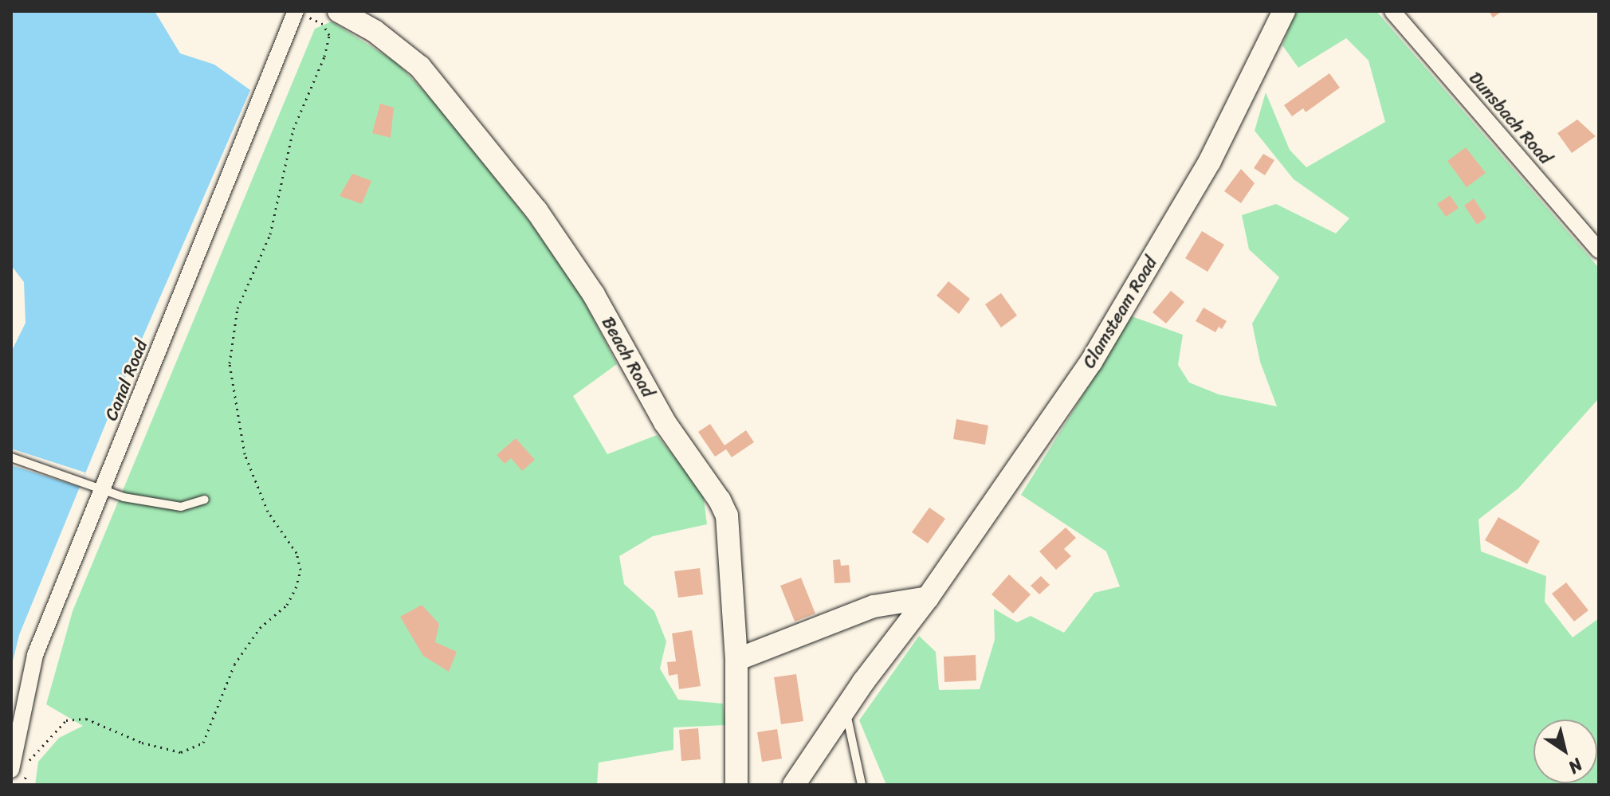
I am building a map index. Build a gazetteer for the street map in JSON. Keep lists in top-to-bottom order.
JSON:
{
  "streets": {
    "street": [
      "Dunsbach Road",
      "Clamsteam Road",
      "Beach Road",
      "Canal Road"
    ]
  },
  "north": "bottom right"
}
